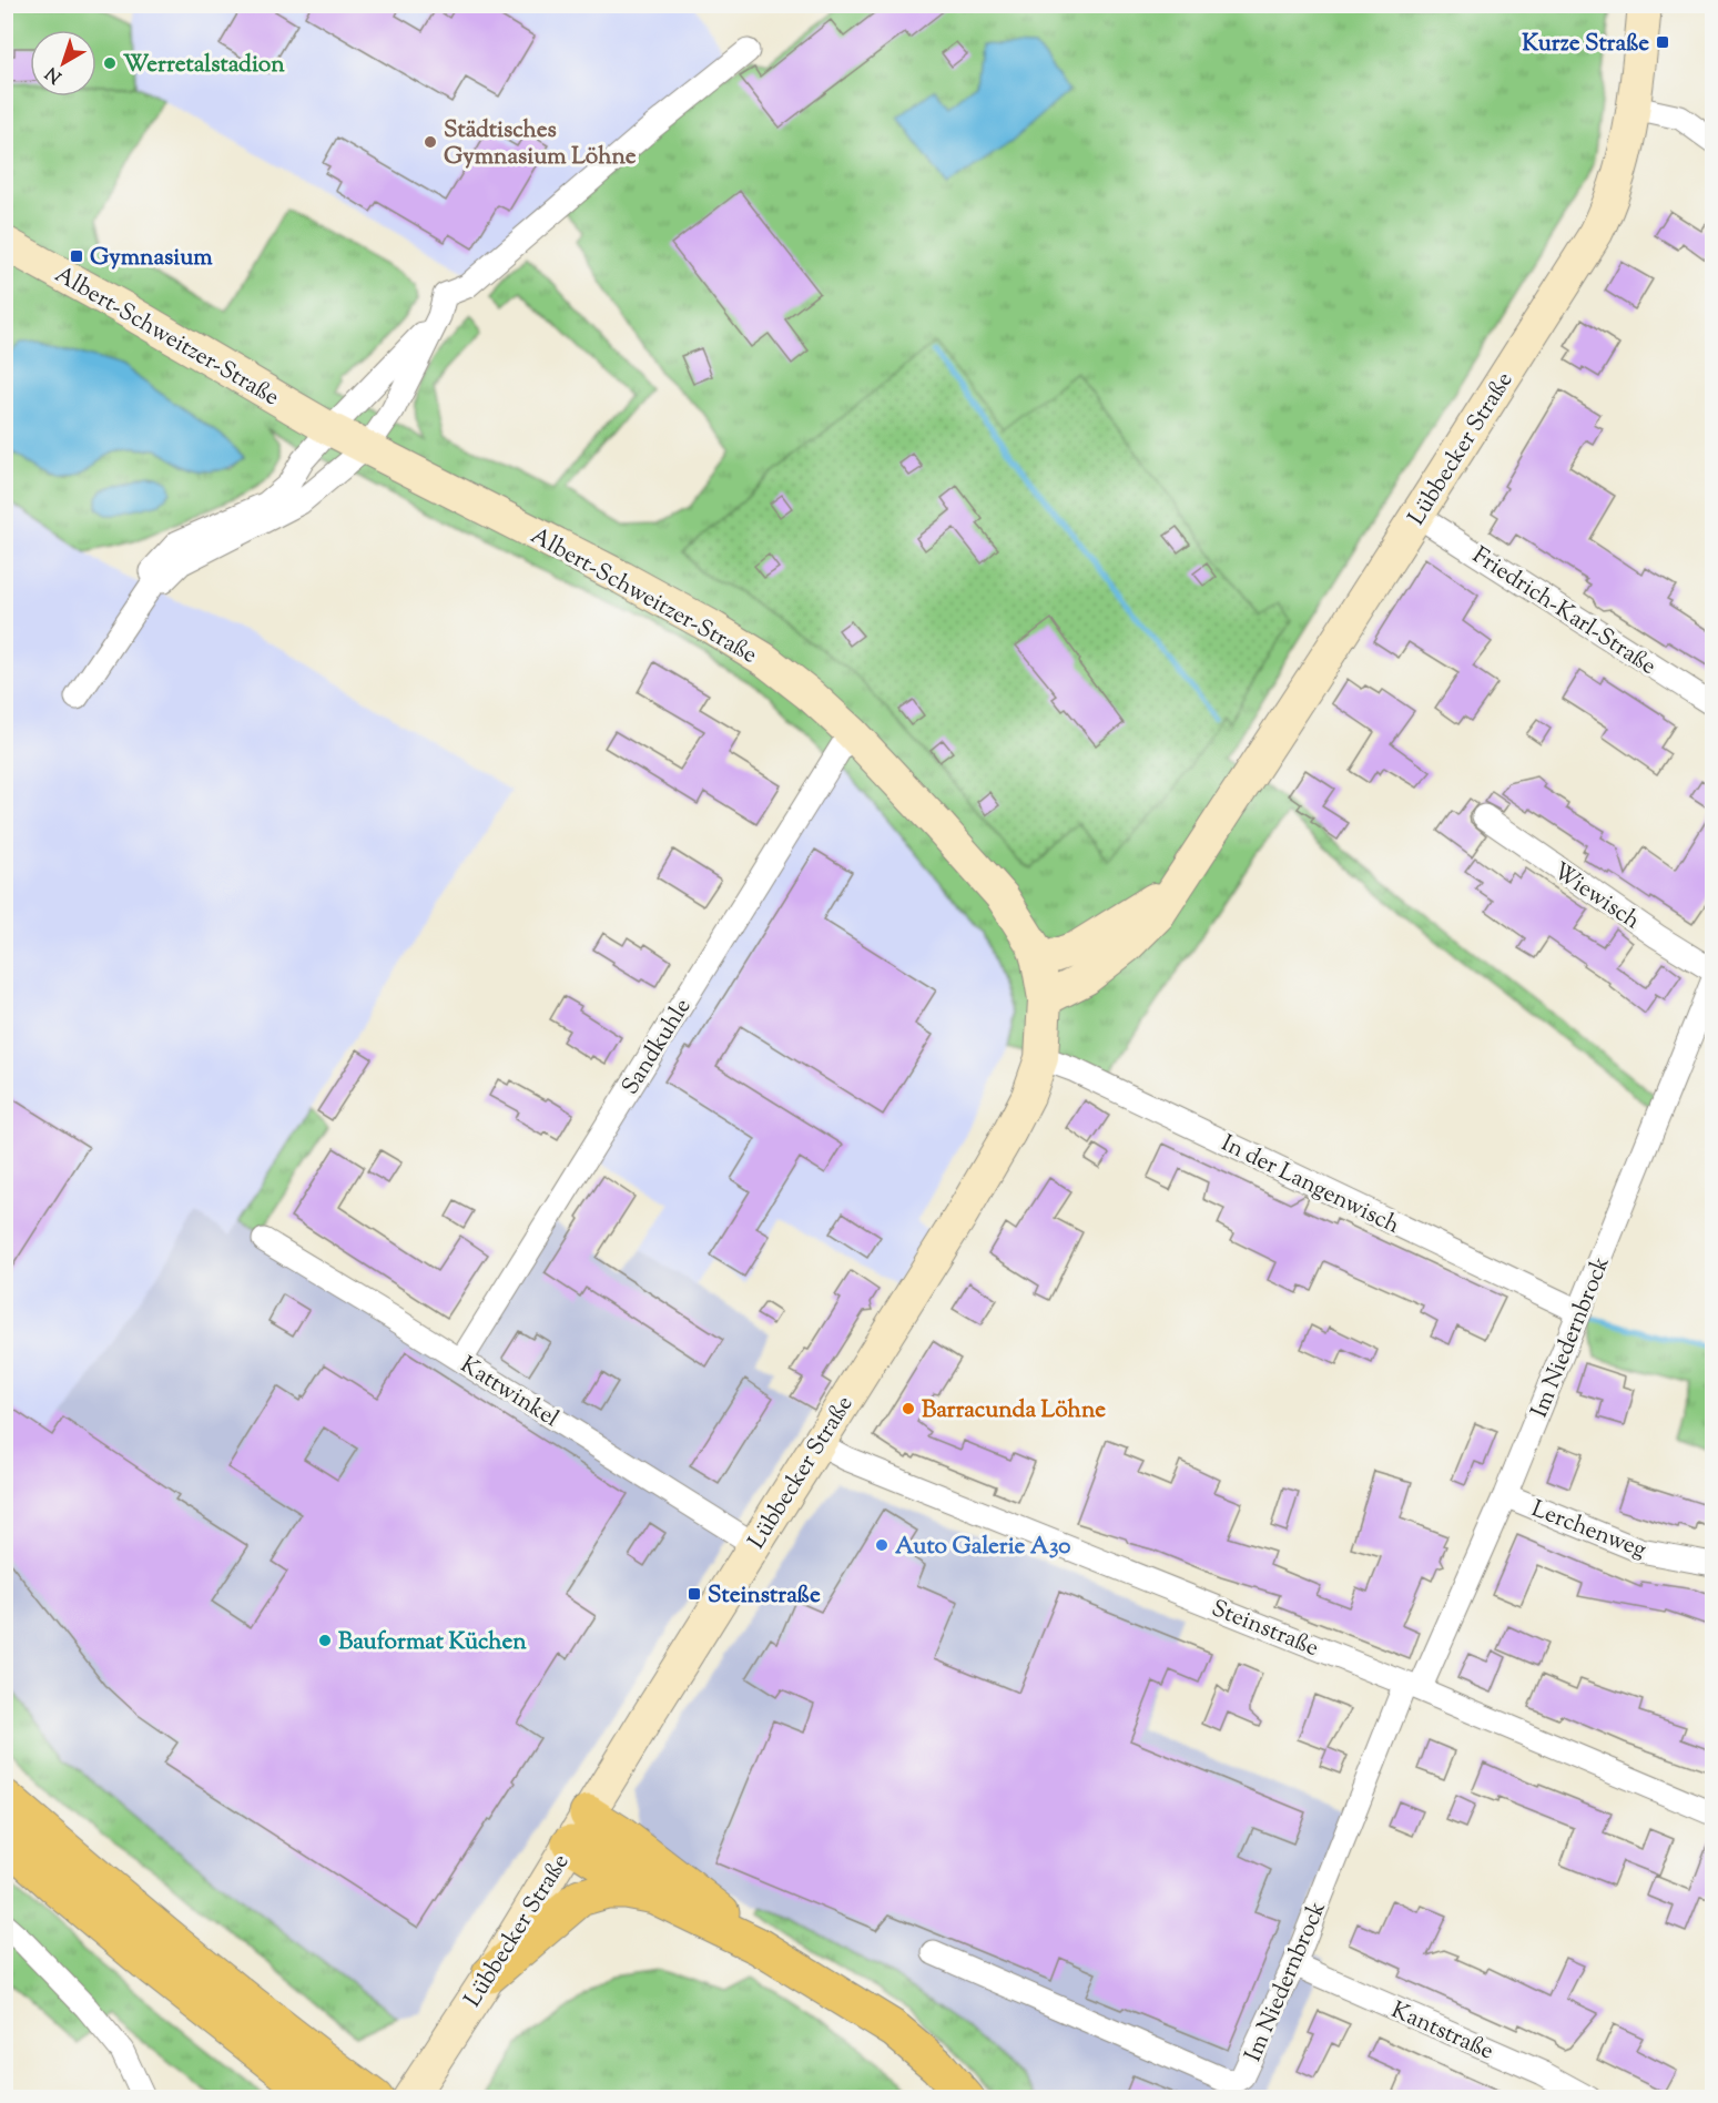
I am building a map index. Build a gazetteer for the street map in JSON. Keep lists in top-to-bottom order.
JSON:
{
  "streets": {
    "main road": ["Albert-Schweitzer-Straße", "Lübbecker Straße"],
    "street": [
      "Friedrich-Karl-Straße",
      "Wiewisch",
      "Sandkuhle",
      "In der Langenwisch",
      "Im Niedernbrock",
      "Kattwinkel",
      "Lerchenweg",
      "Steinstraße",
      "Kantstraße"
    ]
  },
  "crossings": [
    ["Albert-Schweitzer-Straße", "Lübbecker Straße"],
    ["Albert-Schweitzer-Straße", "Sandkuhle"],
    ["Lübbecker Straße", "Friedrich-Karl-Straße"],
    ["Lübbecker Straße", "In der Langenwisch"],
    ["Lübbecker Straße", "Kattwinkel"],
    ["Lübbecker Straße", "Steinstraße"],
    ["Sandkuhle", "Kattwinkel"],
    ["In der Langenwisch", "Im Niedernbrock"],
    ["Im Niedernbrock", "Lerchenweg"],
    ["Im Niedernbrock", "Steinstraße"],
    ["Im Niedernbrock", "Kantstraße"]
  ],
  "places": {
    "transit": ["Kurze Straße", "Gymnasium", "Steinstraße"],
    "other": [
      "Werretalstadion",
      "Städtisches Gymnasium Löhne",
      "Barracunda Löhne",
      "Auto Galerie A30",
      "Bauformat Küchen"
    ]
  },
  "north": "bottom left"
}
